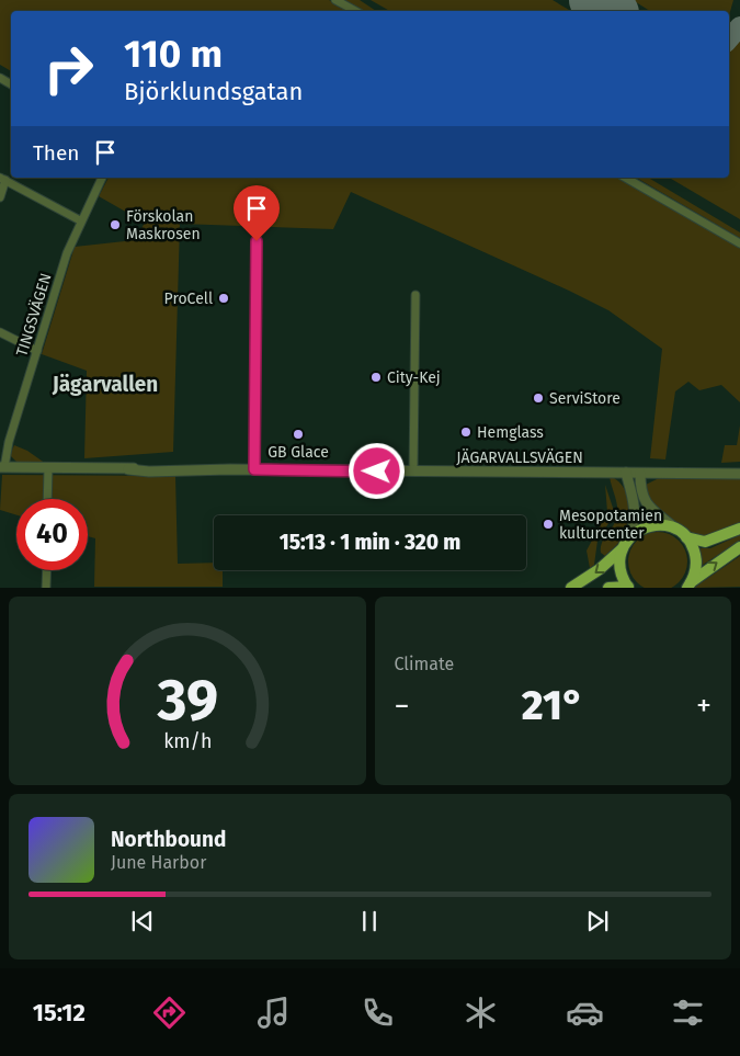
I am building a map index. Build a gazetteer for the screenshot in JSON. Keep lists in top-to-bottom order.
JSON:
{
  "streets": {
    "street": ["TINGSVÄGEN", "JÄGARVALLSVÄGEN"]
  },
  "crossings": [
    ["TINGSVÄGEN", "JÄGARVALLSVÄGEN"]
  ],
  "districts": ["Jägarvallen"],
  "places": [
    "Förskolan Maskrosen",
    "ProCell",
    "City-Kej",
    "ServiStore",
    "Hemglass",
    "GB Glace",
    "Mesopotamien kulturcenter"
  ],
  "page": {
    "turn": ["110 m", "Björklundsgatan"],
    "then": "Then",
    "limit": "40",
    "trip": "15:13 · 1 min · 320 m",
    "tile": "Climate",
    "heat": ["−", "21°", "+"],
    "song": ["Northbound", "June Harbor"],
    "tabs": "15:12",
    "gauge": ["39", "km/h"]
  }
}
